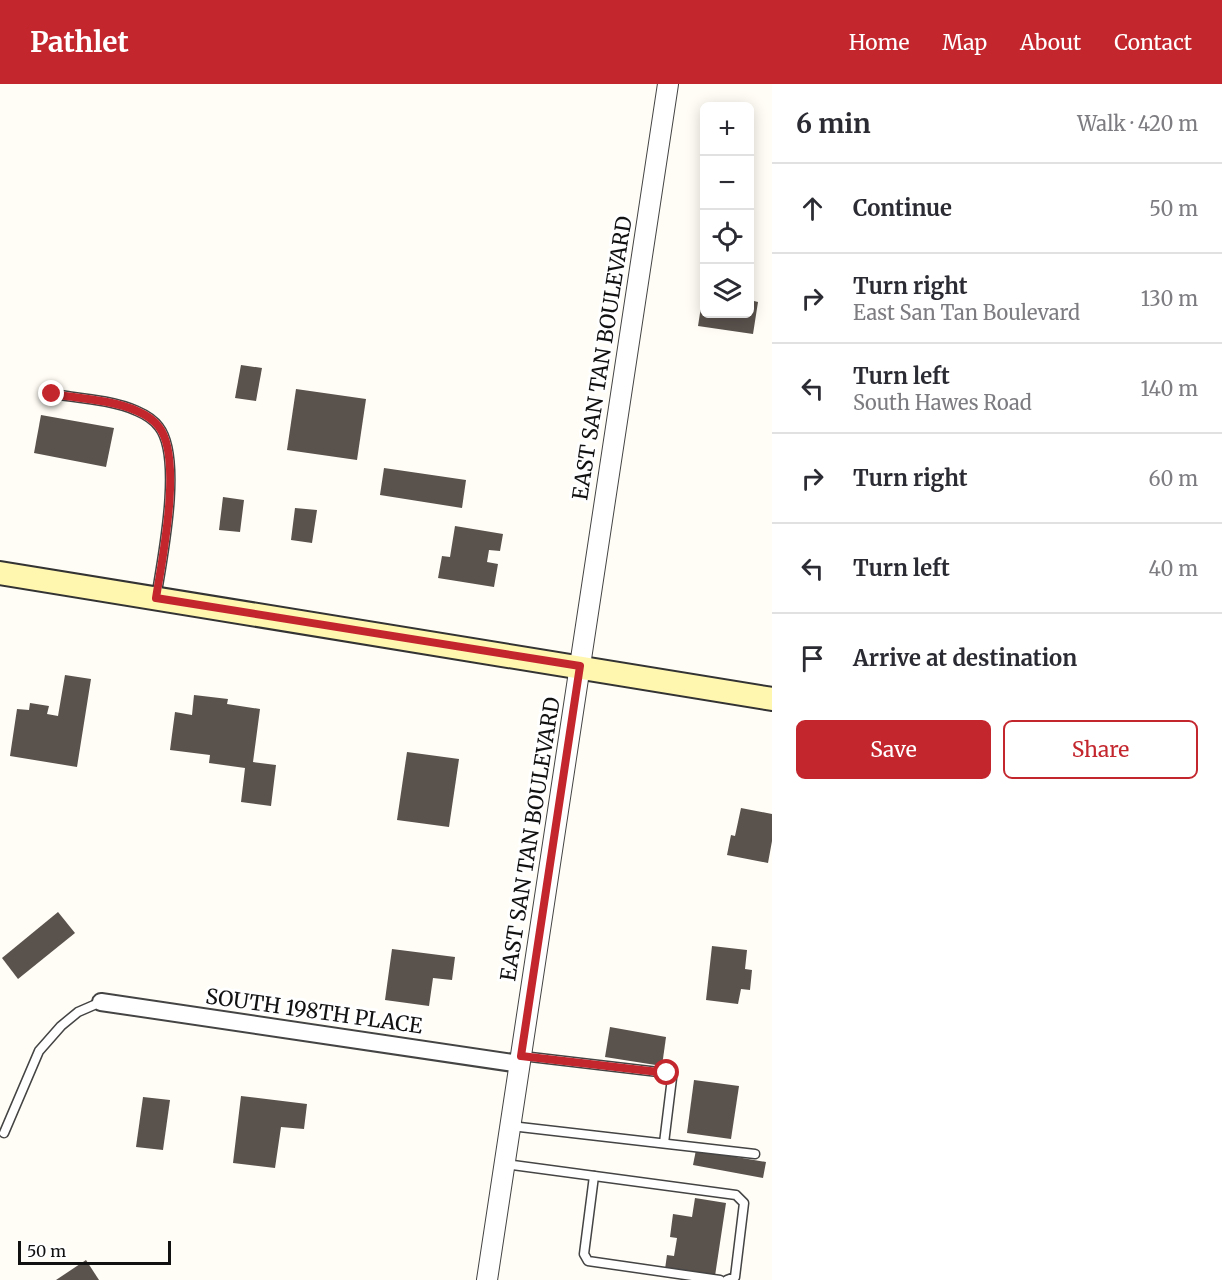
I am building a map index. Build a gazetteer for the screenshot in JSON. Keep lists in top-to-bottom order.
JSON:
{
  "streets": {
    "street": ["EAST SAN TAN BOULEVARD", "SOUTH 198TH PLACE"]
  },
  "crossings": [
    ["EAST SAN TAN BOULEVARD", "SOUTH 198TH PLACE"]
  ],
  "scale_bar": "50 m",
  "page": {
    "header": "Pathlet",
    "nav": [
      "Home",
      "Map",
      "About",
      "Contact"
    ],
    "heading": ["6 min", "Walk · 420 m"],
    "map_buttons": ["+", "−"],
    "list": [
      ["Continue", "50 m"],
      ["Turn right", "East San Tan Boulevard", "130 m"],
      ["Turn left", "South Hawes Road", "140 m"],
      ["Turn right", "60 m"],
      ["Turn left", "40 m"],
      "Arrive at destination"
    ],
    "buttons": ["Save", "Share"],
    "scale": "50 m"
  }
}
